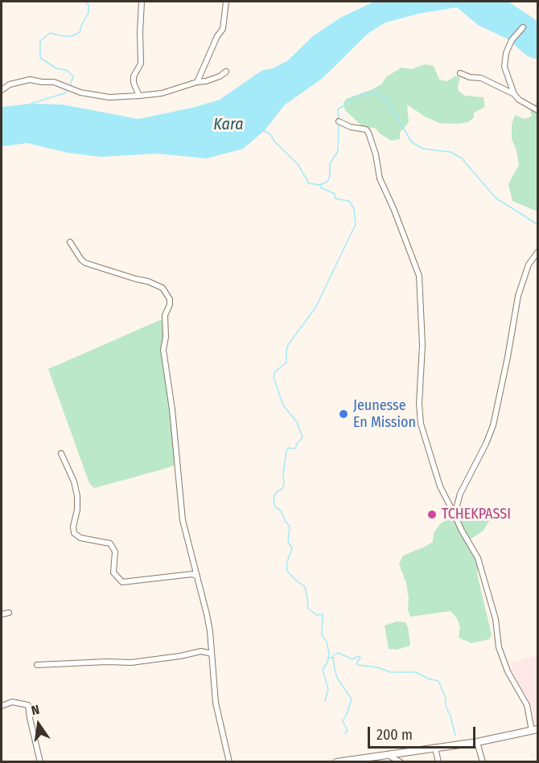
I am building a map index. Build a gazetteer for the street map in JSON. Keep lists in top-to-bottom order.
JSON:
{
  "water": ["Kara"],
  "places": ["Jeunesse En Mission", "TCHEKPASSI"],
  "scale_bar": "200 m",
  "north": "top"
}
